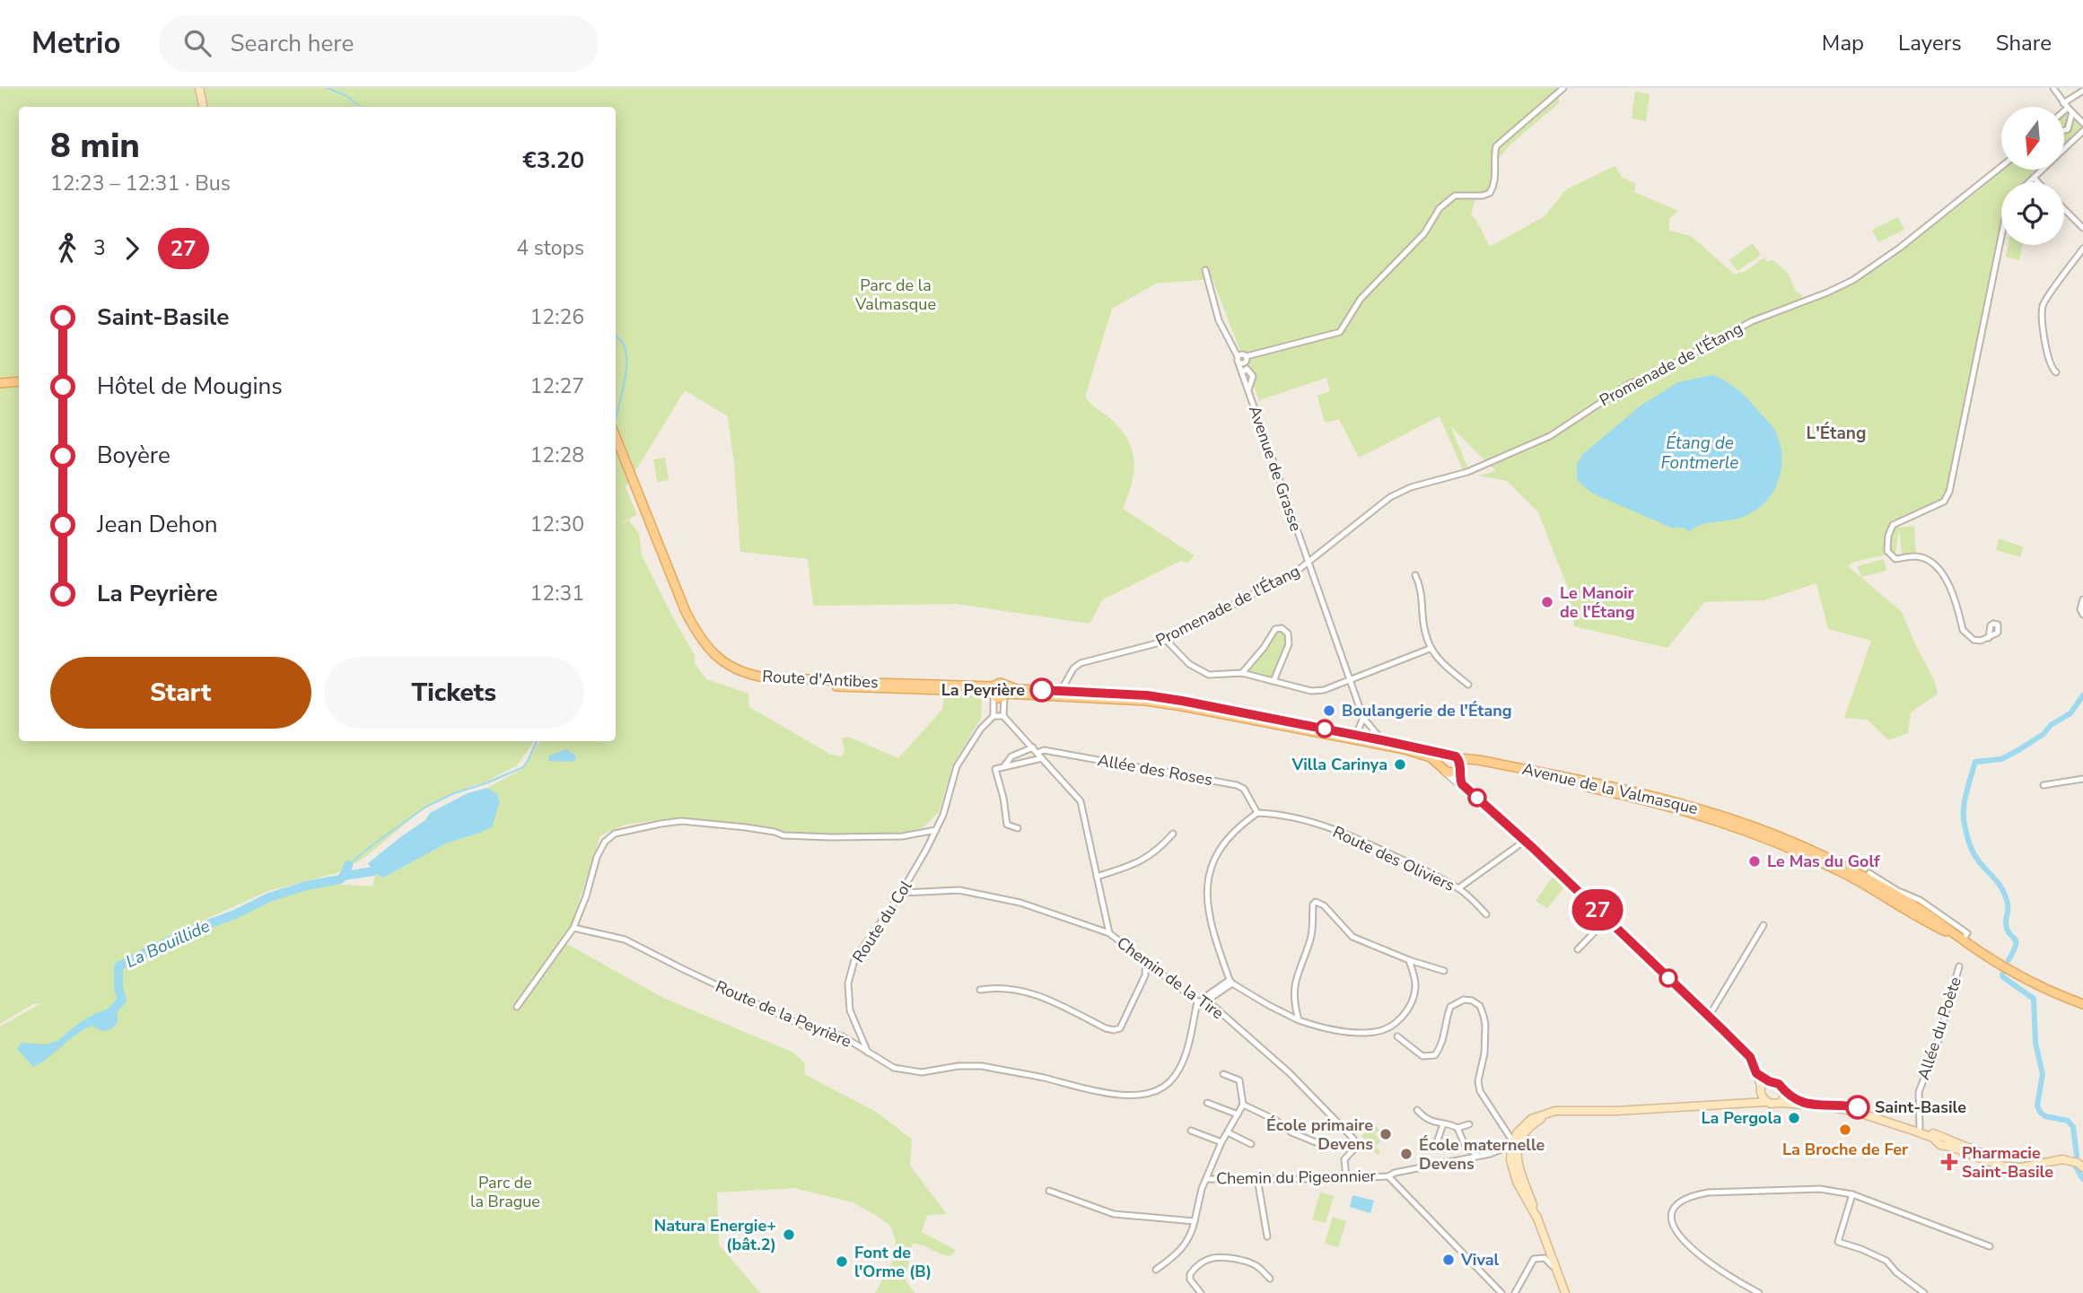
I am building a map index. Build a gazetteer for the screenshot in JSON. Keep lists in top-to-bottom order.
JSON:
{
  "streets": {
    "main road": ["Route d'Antibes", "Avenue de la Valmasque"],
    "street": [
      "Promenade de l'Étang",
      "Avenue de Grasse",
      "Allée des Roses",
      "Route des Oliviers",
      "Route du Col",
      "Chemin de la Tire",
      "Route de la Peyrière",
      "Allée du Poète",
      "Chemin du Pigeonnier"
    ]
  },
  "crossings": [
    ["Promenade de l'Étang", "Avenue de Grasse"],
    ["Promenade de l'Étang", "Avenue de la Valmasque"],
    ["Avenue de Grasse", "Avenue de la Valmasque"],
    ["Allée des Roses", "Route des Oliviers"],
    ["Allée des Roses", "Chemin de la Tire"],
    ["Route du Col", "Route de la Peyrière"],
    ["Chemin de la Tire", "Route de la Peyrière"],
    ["Chemin de la Tire", "Chemin du Pigeonnier"]
  ],
  "districts": ["L'Étang"],
  "water": ["Étang de Fontmerle", "La Bouillide"],
  "parks": ["Parc de la Valmasque", "Parc de la Brague"],
  "places": {
    "other": [
      "Le Manoir de l'Étang",
      "La Peyrière",
      "Boulangerie de l'Étang",
      "Villa Carinya",
      "Le Mas du Golf",
      "Saint-Basile",
      "La Pergola",
      "La Broche de Fer",
      "École primaire Devens",
      "École maternelle Devens",
      "Natura Energie+ (bât.2)",
      "Vival",
      "Font de l'Orme (B)"
    ],
    "health": ["Pharmacie Saint-Basile"]
  },
  "lines": ["bus line 27"],
  "north": "bottom",
  "page": {
    "header": "Metrio",
    "search": "Search here",
    "nav": ["Map", "Layers", "Share"],
    "on_map": "27",
    "heading": ["8 min", "12:23 – 12:31 · Bus", "€3.20"],
    "legs": ["3", "27", "4 stops"],
    "list": [
      {
        "name": "Saint-Basile",
        "value": "12:26"
      },
      {
        "name": "Hôtel de Mougins",
        "value": "12:27"
      },
      {
        "name": "Boyère",
        "value": "12:28"
      },
      {
        "name": "Jean Dehon",
        "value": "12:30"
      },
      {
        "name": "La Peyrière",
        "value": "12:31"
      }
    ],
    "buttons": ["Start", "Tickets"]
  }
}
